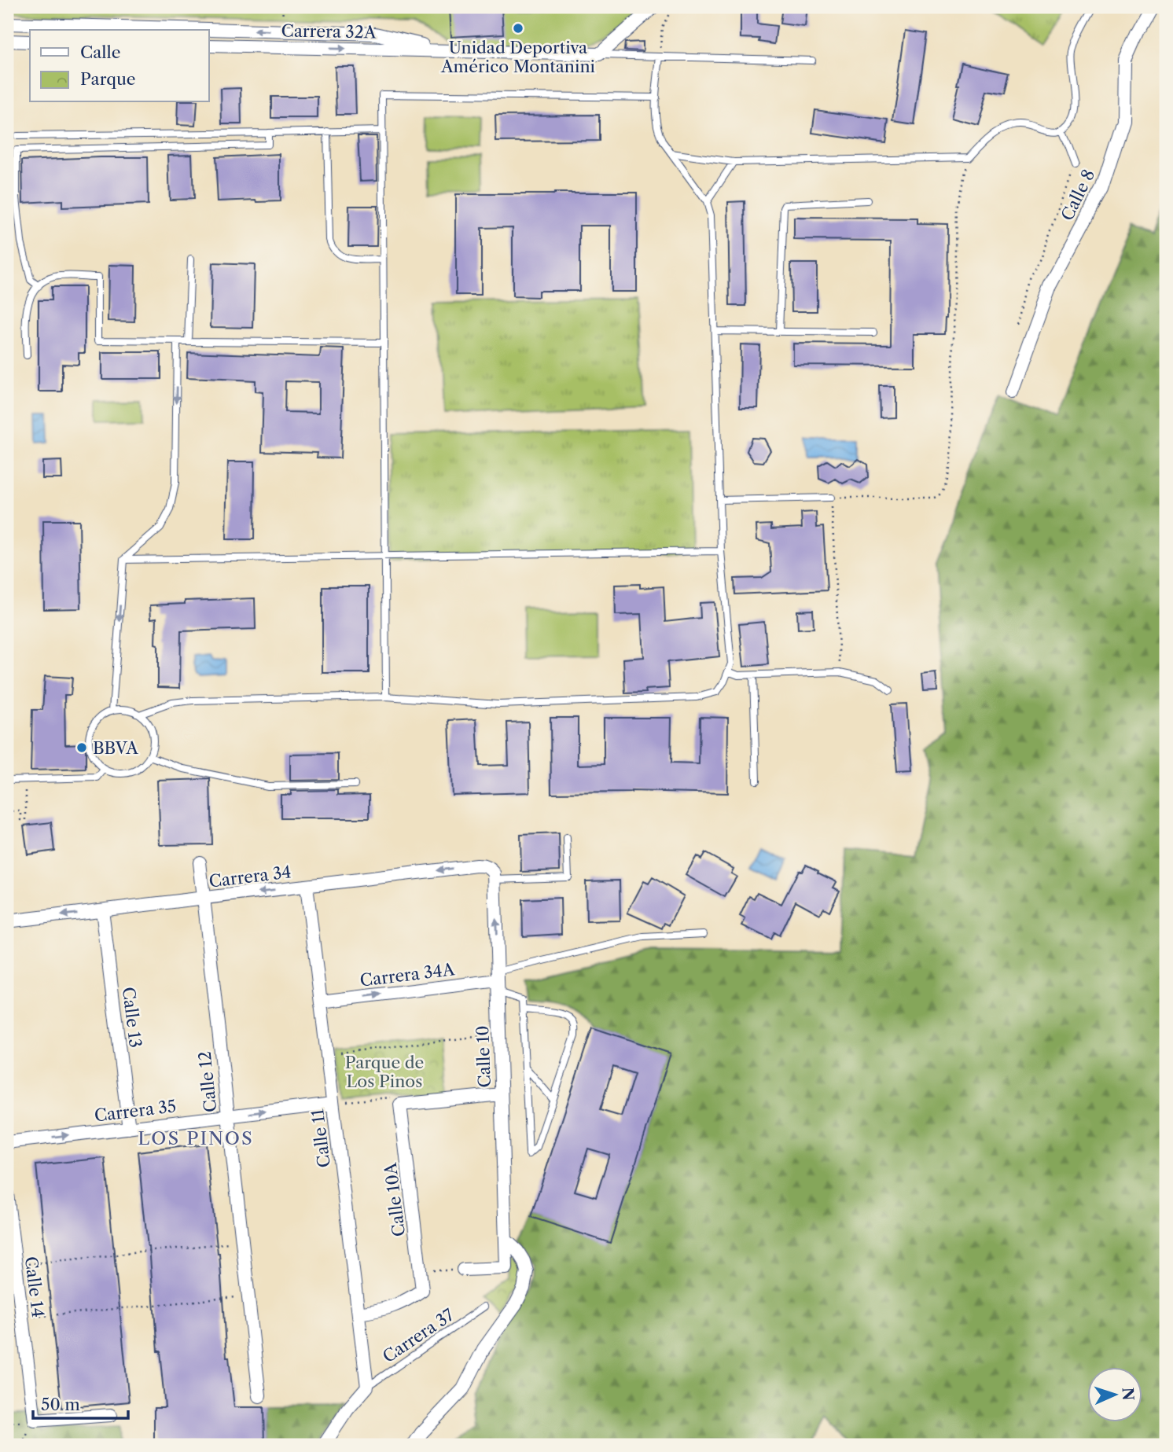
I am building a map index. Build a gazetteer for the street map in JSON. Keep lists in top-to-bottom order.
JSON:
{
  "streets": {
    "street": [
      "Carrera 32A",
      "Calle 8",
      "Carrera 34",
      "Carrera 34A",
      "Calle 13",
      "Calle 10",
      "Calle 12",
      "Carrera 35",
      "Calle 11",
      "Calle 10A",
      "Calle 14"
    ],
    "lane": ["Carrera 37"]
  },
  "crossings": [
    ["Carrera 34", "Calle 13"],
    ["Carrera 34", "Calle 10"],
    ["Carrera 34", "Calle 12"],
    ["Carrera 34", "Calle 11"],
    ["Carrera 34A", "Calle 10"],
    ["Carrera 34A", "Calle 11"],
    ["Calle 13", "Carrera 35"],
    ["Calle 12", "Carrera 35"],
    ["Carrera 35", "Calle 11"],
    ["Calle 11", "Calle 10A"],
    ["Calle 11", "Carrera 37"]
  ],
  "one_way": ["Carrera 34", "Carrera 34A", "Carrera 35"],
  "districts": ["LOS PINOS"],
  "parks": ["Parque de Los Pinos"],
  "places": ["Unidad Deportiva Américo Montanini", "BBVA"],
  "legend": ["Calle", "Parque"],
  "scale_bar": "50 m",
  "north": "right"
}
